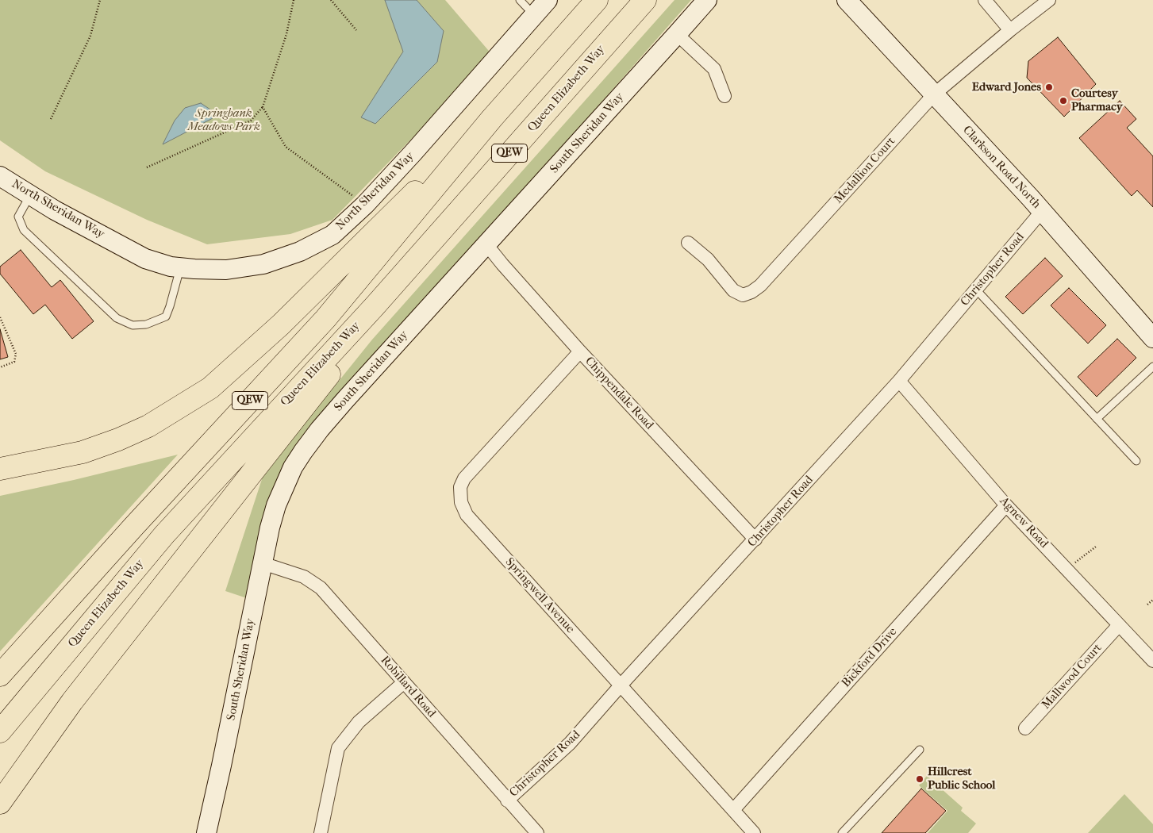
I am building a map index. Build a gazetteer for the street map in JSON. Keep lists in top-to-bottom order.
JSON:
{
  "streets": {
    "highway": ["Queen Elizabeth Way", "QEW"],
    "street": [
      "South Sheridan Way",
      "Clarkson Road North",
      "Medallion Court",
      "North Sheridan Way",
      "Christopher Road",
      "Chippendale Road",
      "Agnew Road",
      "Springwell Avenue",
      "Bickford Drive",
      "Mallwood Court",
      "Robillard Road"
    ]
  },
  "crossings": [
    ["South Sheridan Way", "Chippendale Road"],
    ["South Sheridan Way", "Robillard Road"],
    ["Clarkson Road North", "Medallion Court"],
    ["Clarkson Road North", "Christopher Road"],
    ["Christopher Road", "Chippendale Road"],
    ["Christopher Road", "Agnew Road"],
    ["Christopher Road", "Springwell Avenue"],
    ["Christopher Road", "Robillard Road"],
    ["Chippendale Road", "Springwell Avenue"],
    ["Agnew Road", "Bickford Drive"],
    ["Agnew Road", "Mallwood Court"],
    ["Springwell Avenue", "Bickford Drive"]
  ],
  "parks": ["Springbank Meadows Park"],
  "places": ["Edward Jones", "Courtesy Pharmacy", "Hillcrest Public School"]
}
